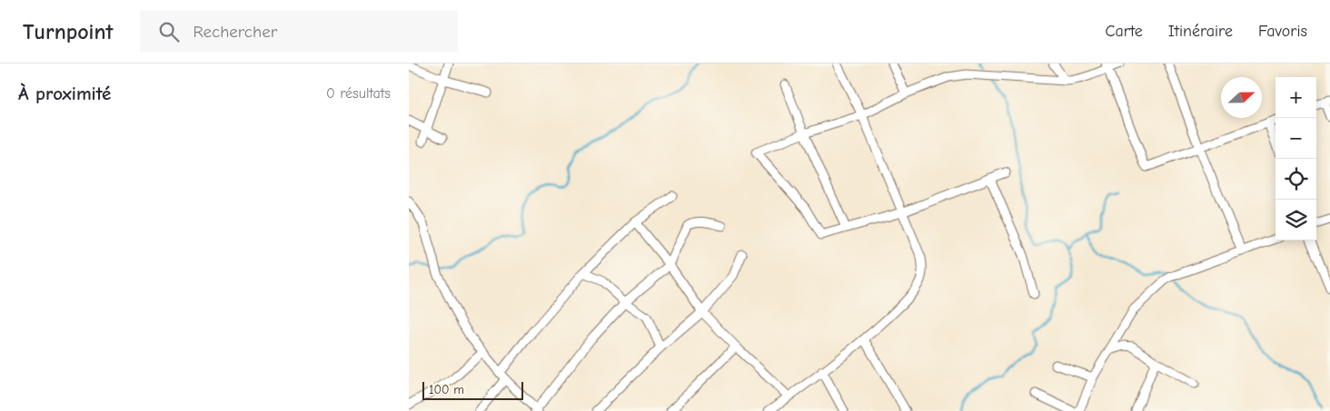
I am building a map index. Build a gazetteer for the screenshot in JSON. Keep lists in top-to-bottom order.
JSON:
{
  "scale_bar": "100 m",
  "north": "right",
  "page": {
    "header": "Turnpoint",
    "search": "Rechercher",
    "nav": ["Carte", "Itinéraire", "Favoris"],
    "heading": ["À proximité", "0 résultats"],
    "map_buttons": ["+", "−"],
    "scale": "100 m"
  }
}
